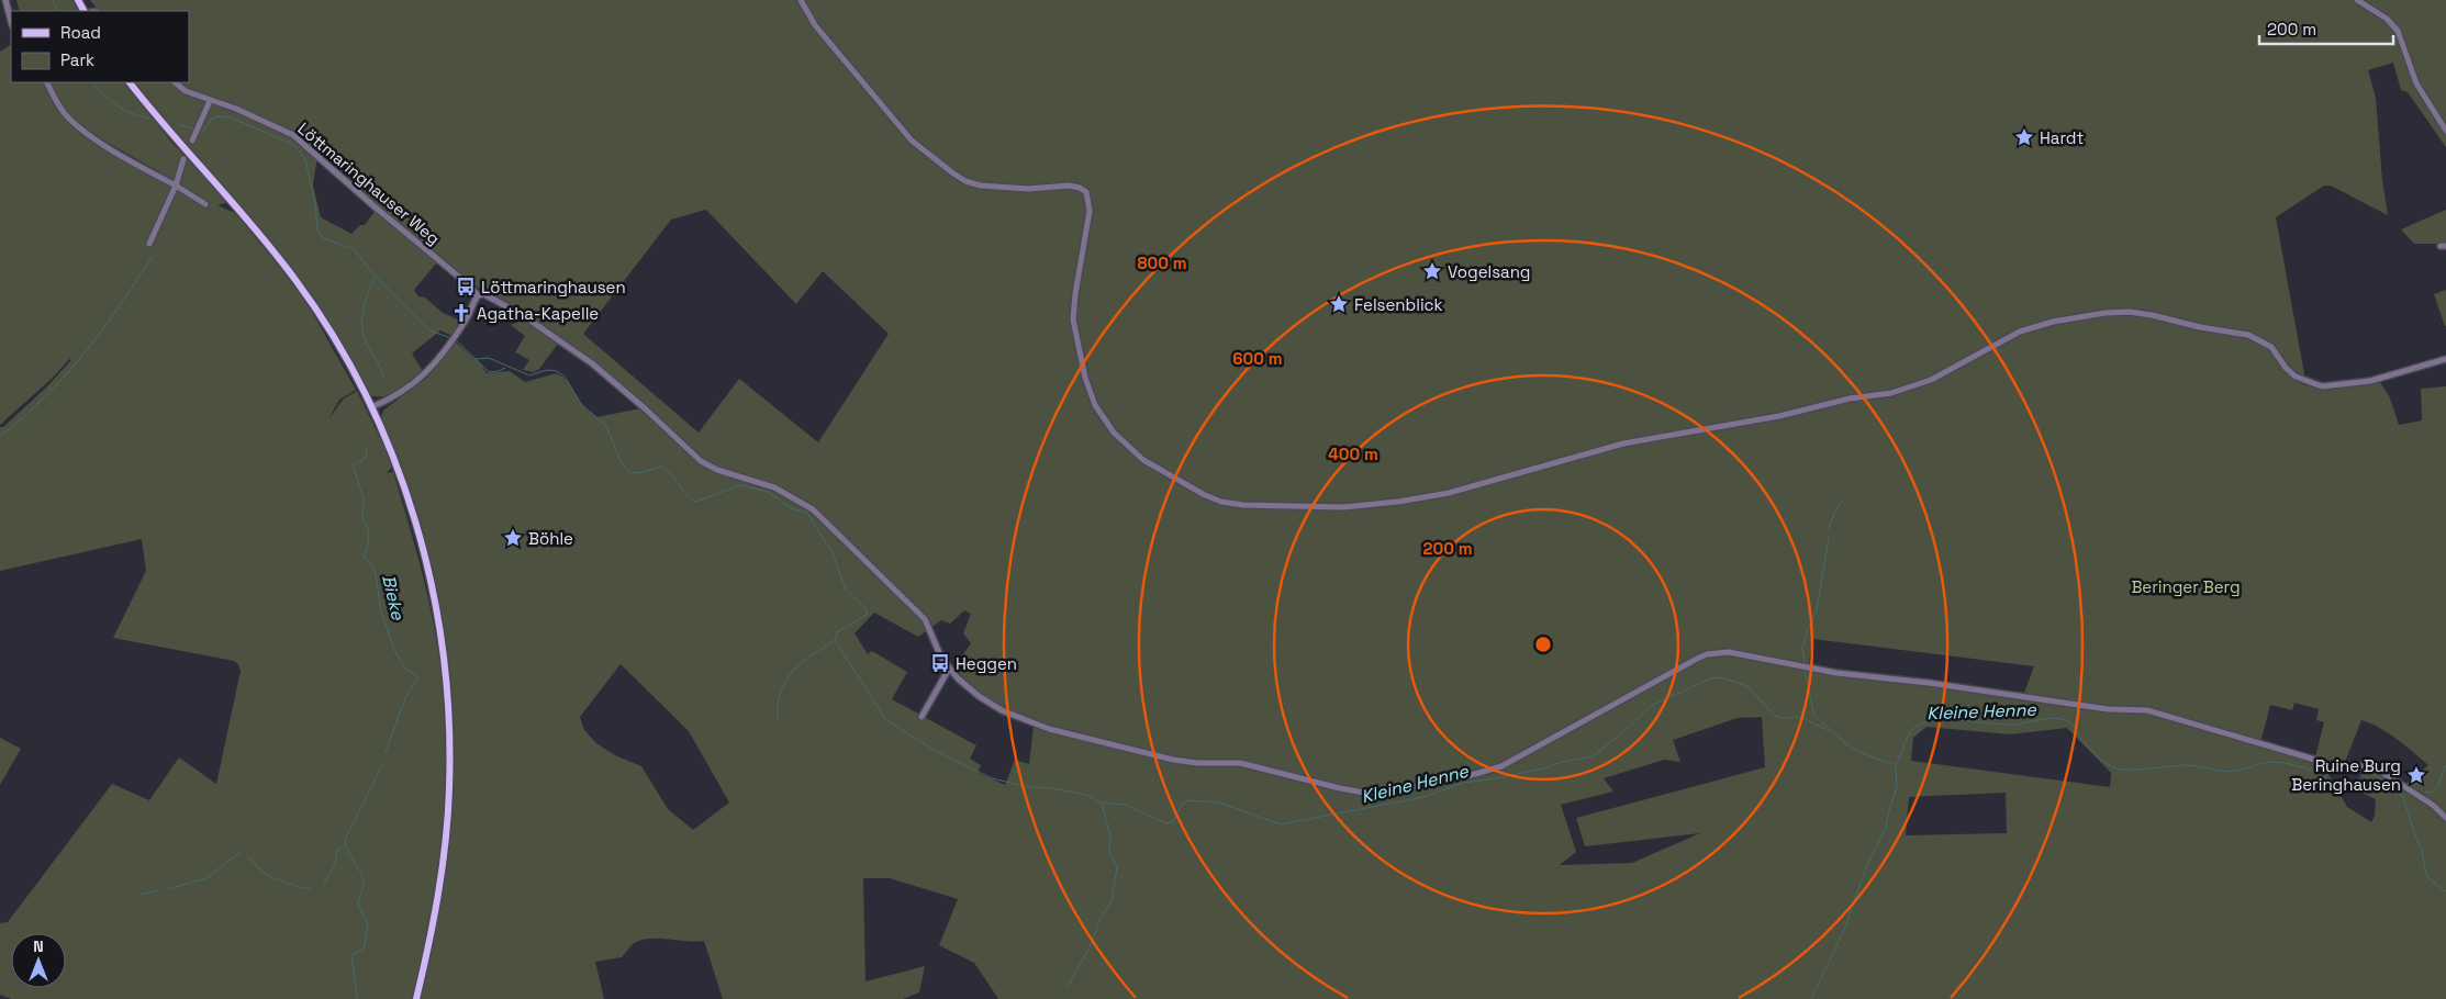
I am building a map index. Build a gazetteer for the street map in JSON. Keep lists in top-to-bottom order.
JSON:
{
  "streets": {
    "street": ["Löttmaringhauser Weg"]
  },
  "water": ["Bieke", "Kleine Henne"],
  "parks": ["Beringer Berg"],
  "places": {
    "place": [
      "Hardt",
      "Vogelsang",
      "Felsenblick",
      "Böhle",
      "Ruine Burg Beringhausen"
    ],
    "bus stop": ["Löttmaringhausen", "Heggen"],
    "church": ["Agatha-Kapelle"]
  },
  "legend": ["Road", "Park"],
  "scale_bar": "200 m",
  "north": "top",
  "rings": [
    "800 m",
    "600 m",
    "400 m",
    "200 m"
  ]
}
